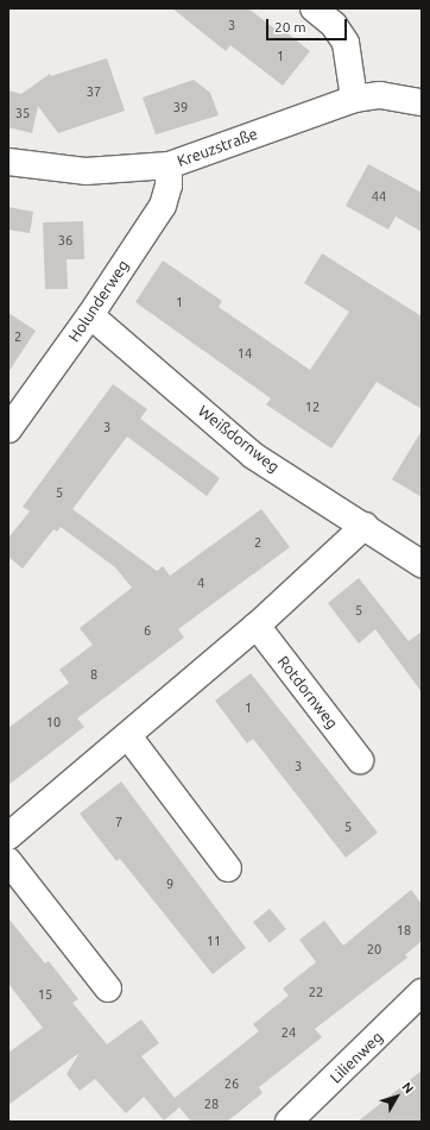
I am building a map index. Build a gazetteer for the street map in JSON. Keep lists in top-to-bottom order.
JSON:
{
  "streets": {
    "street": [
      "Kreuzstraße",
      "Holunderweg",
      "Weißdornweg",
      "Rotdornweg",
      "Lilienweg"
    ]
  },
  "crossings": [
    ["Kreuzstraße", "Holunderweg"],
    ["Holunderweg", "Weißdornweg"]
  ],
  "house_numbers": [
    "3",
    "1",
    "37",
    "39",
    "35",
    "44",
    "36",
    "1",
    "2",
    "14",
    "12",
    "3",
    "5",
    "2",
    "4",
    "5",
    "6",
    "8",
    "1",
    "10",
    "3",
    "7",
    "5",
    "9",
    "18",
    "11",
    "20",
    "22",
    "15",
    "24",
    "26",
    "28"
  ],
  "scale_bar": "20 m",
  "north": "top right"
}
